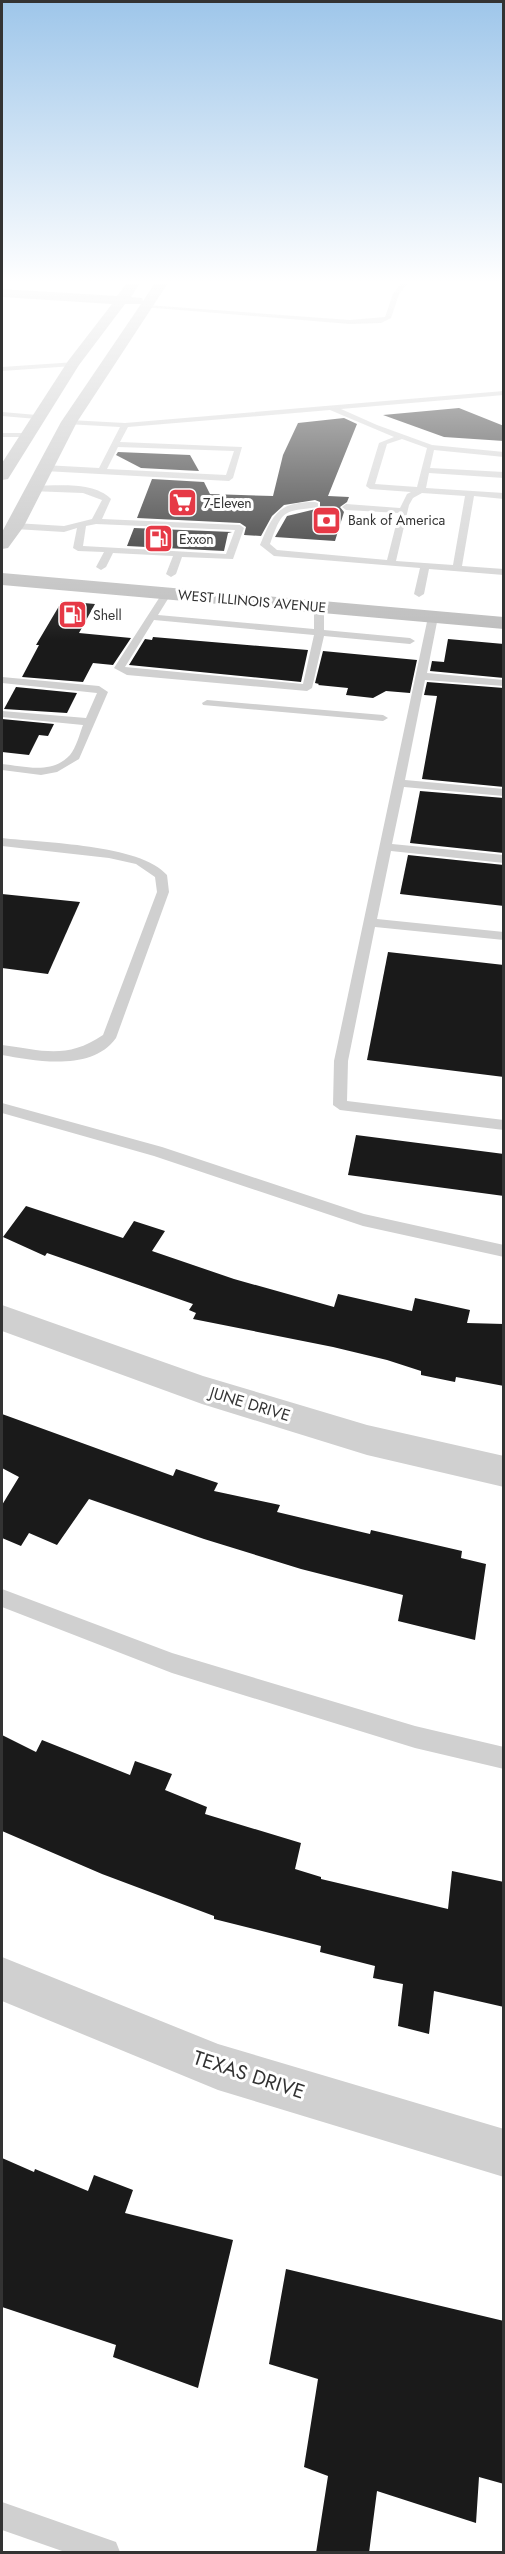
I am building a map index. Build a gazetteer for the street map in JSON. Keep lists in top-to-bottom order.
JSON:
{
  "streets": {
    "main road": ["WEST ILLINOIS AVENUE"],
    "street": ["JUNE DRIVE", "TEXAS DRIVE"]
  },
  "places": {
    "supermarket": ["7-Eleven"],
    "bank": ["Bank of America"],
    "fuel station": ["Exxon", "Shell"]
  }
}
